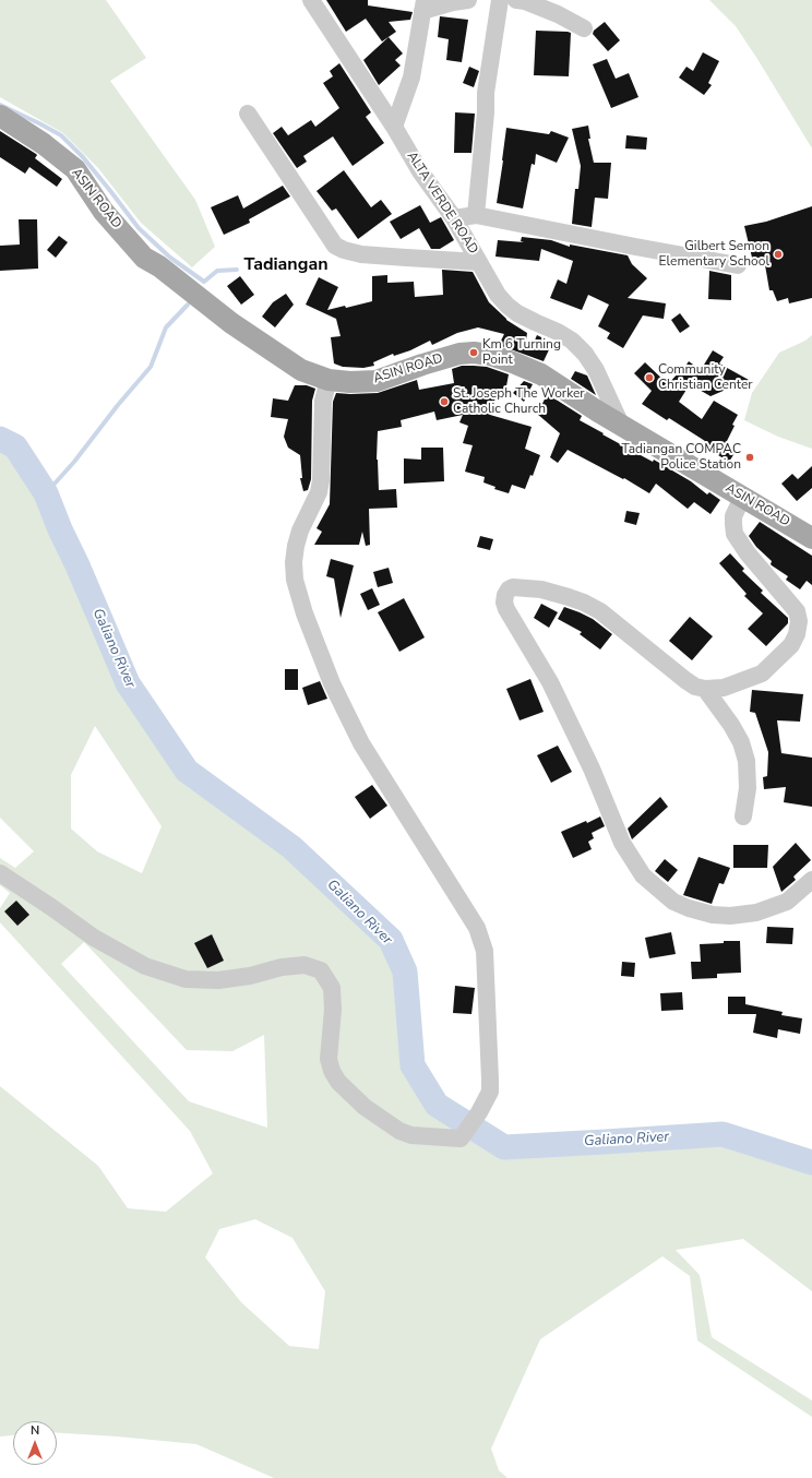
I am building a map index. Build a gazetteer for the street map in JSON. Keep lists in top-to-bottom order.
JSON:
{
  "streets": {
    "main road": ["ASIN ROAD"],
    "street": ["ALTA VERDE ROAD"]
  },
  "crossings": [
    ["ASIN ROAD", "ALTA VERDE ROAD"]
  ],
  "districts": ["Tadiangan"],
  "water": ["Galiano River"],
  "places": [
    "Gilbert Semon Elementary School",
    "Km 6 Turning Point",
    "Community Christian Center",
    "St. Joseph The Worker Catholic Church",
    "Tadiangan COMPAC Police Station"
  ],
  "north": "top"
}
